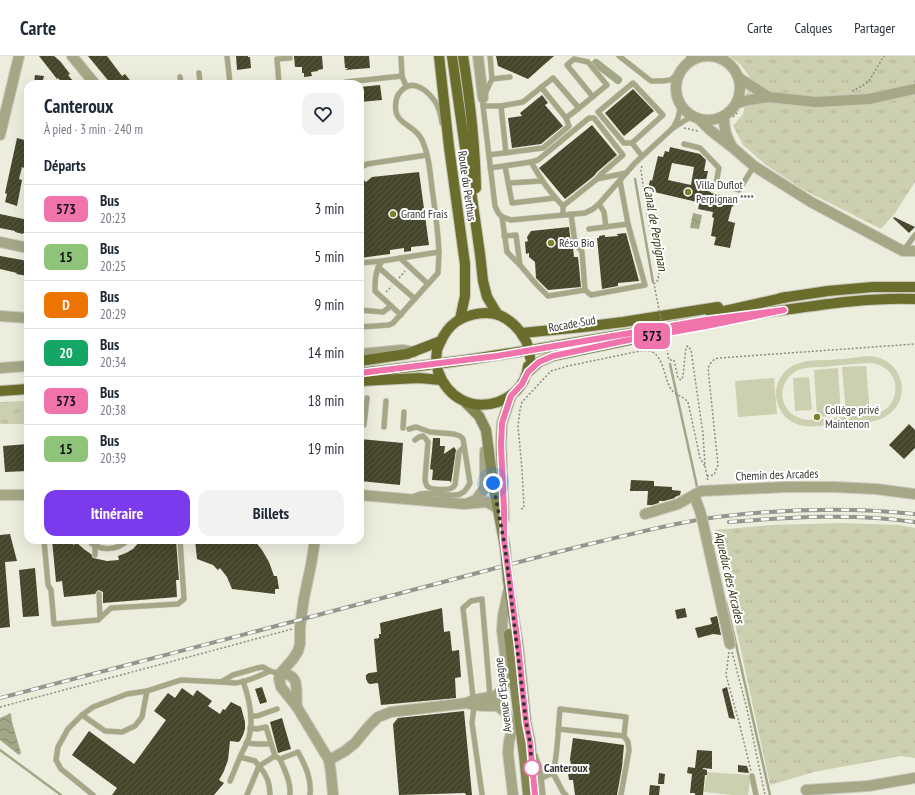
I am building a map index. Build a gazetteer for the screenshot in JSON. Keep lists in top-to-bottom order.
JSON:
{
  "streets": {
    "main road": ["Route du Perthus", "Rocade Sud", "Avenue d'Espagne"],
    "street": ["Chemin des Arcades"]
  },
  "crossings": [
    ["Route du Perthus", "Rocade Sud"],
    ["Route du Perthus", "Avenue d'Espagne"],
    ["Rocade Sud", "Avenue d'Espagne"]
  ],
  "water": ["Canal de Perpignan", "Aqueduc des Arcades"],
  "places": [
    "Villa Duflot Perpignan ****",
    "Grand Frais",
    "Réso Bio",
    "Collège privé Maintenon",
    "Canteroux"
  ],
  "lines": ["bus line 573"],
  "page": {
    "header": "Carte",
    "nav": ["Carte", "Calques", "Partager"],
    "on_map": "573",
    "heading": [
      ["Canteroux", "À pied · 3 min · 240 m"],
      "Départs"
    ],
    "list": [
      {
        "mark": "573",
        "name": "Bus",
        "note": "20:23",
        "value": "3 min"
      },
      {
        "mark": "15",
        "name": "Bus",
        "note": "20:25",
        "value": "5 min"
      },
      {
        "mark": "D",
        "name": "Bus",
        "note": "20:29",
        "value": "9 min"
      },
      {
        "mark": "20",
        "name": "Bus",
        "note": "20:34",
        "value": "14 min"
      },
      {
        "mark": "573",
        "name": "Bus",
        "note": "20:38",
        "value": "18 min"
      },
      {
        "mark": "15",
        "name": "Bus",
        "note": "20:39",
        "value": "19 min"
      }
    ],
    "buttons": ["Itinéraire", "Billets"]
  }
}
